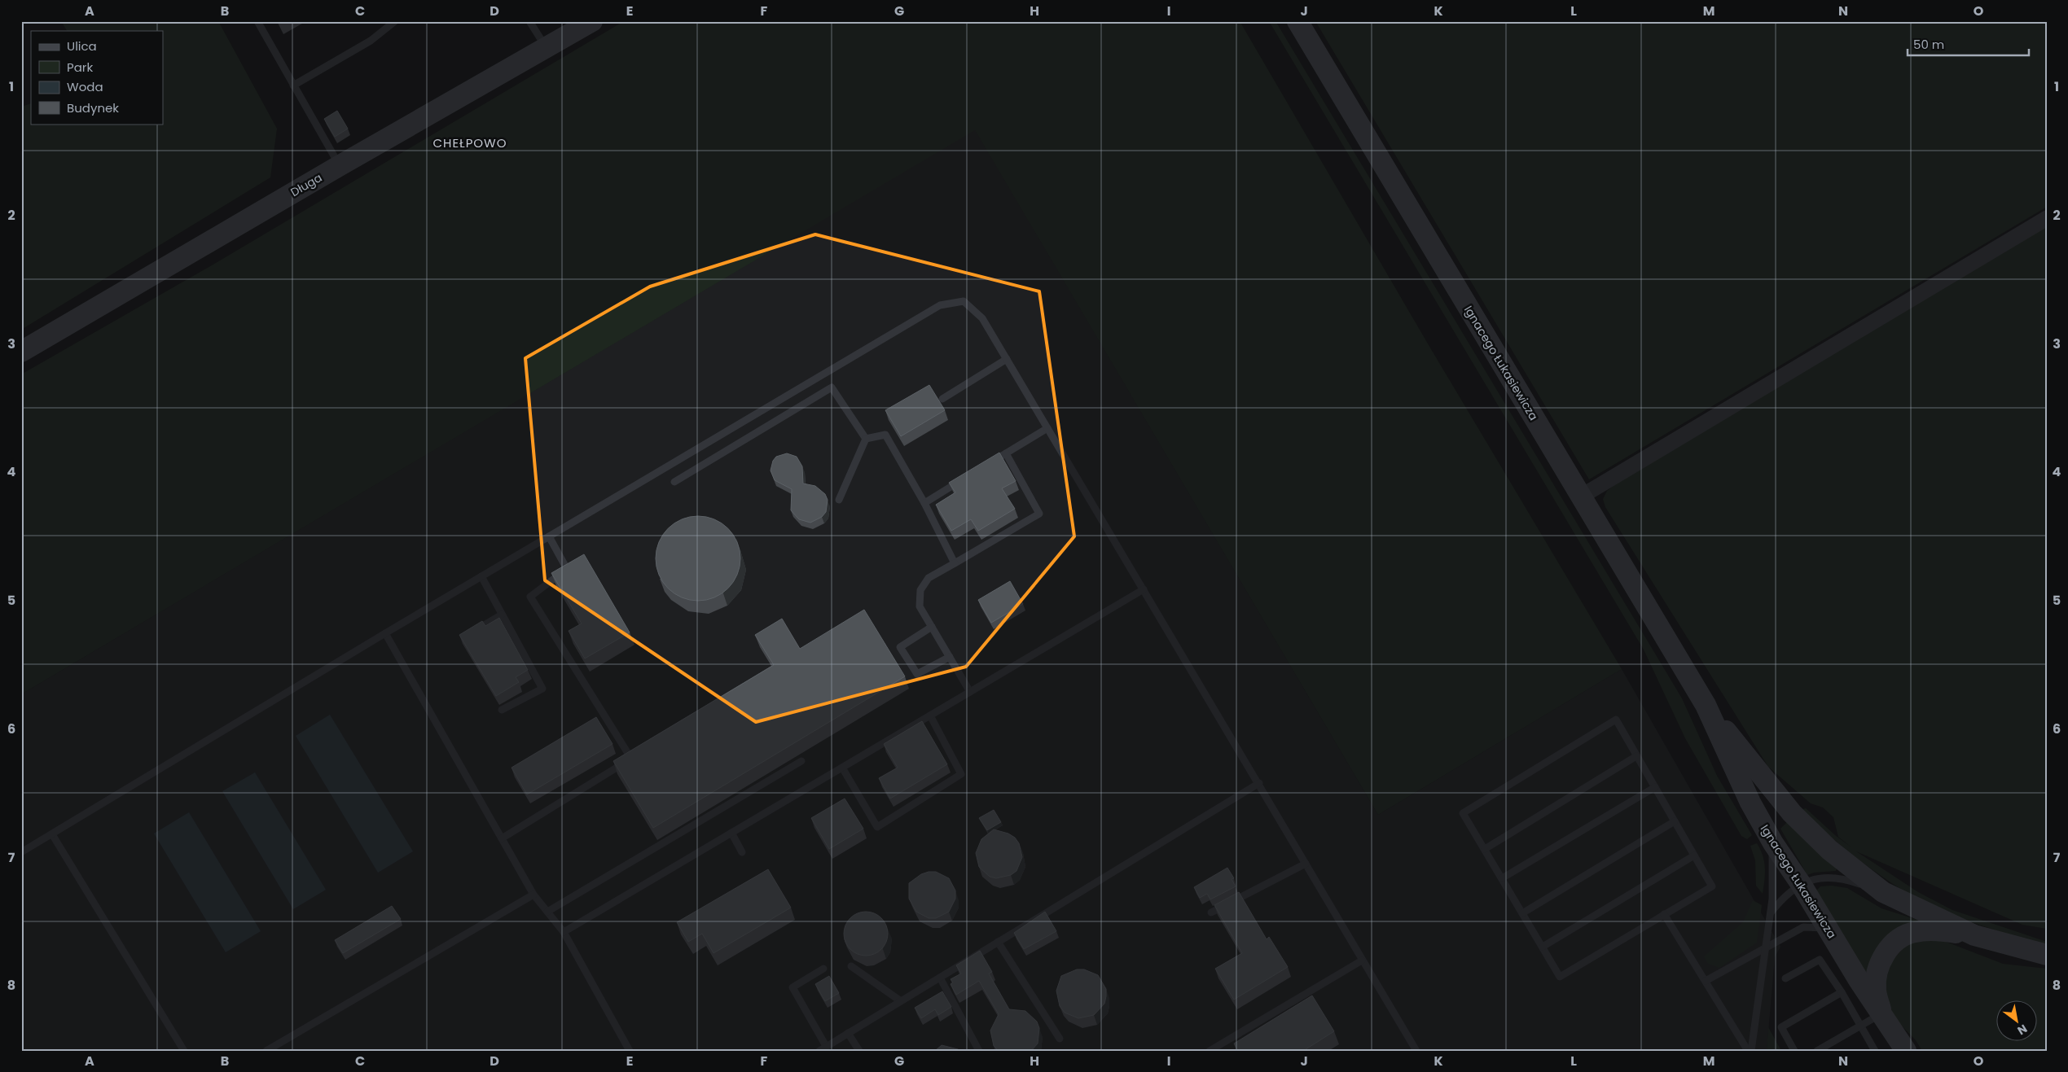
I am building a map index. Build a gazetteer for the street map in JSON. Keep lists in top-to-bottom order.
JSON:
{
  "streets": {
    "main road": ["Długa", "Ignacego Łukasiewicza"]
  },
  "districts": ["CHEŁPOWO"],
  "legend": [
    "Ulica",
    "Park",
    "Woda",
    "Budynek"
  ],
  "scale_bar": "50 m",
  "north": "bottom right",
  "grid": {
    "columns": [
      "A",
      "B",
      "C",
      "D",
      "E",
      "F",
      "G",
      "H",
      "I",
      "J",
      "K",
      "L",
      "M",
      "N",
      "O"
    ],
    "rows": [
      "1",
      "2",
      "3",
      "4",
      "5",
      "6",
      "7",
      "8"
    ]
  }
}
